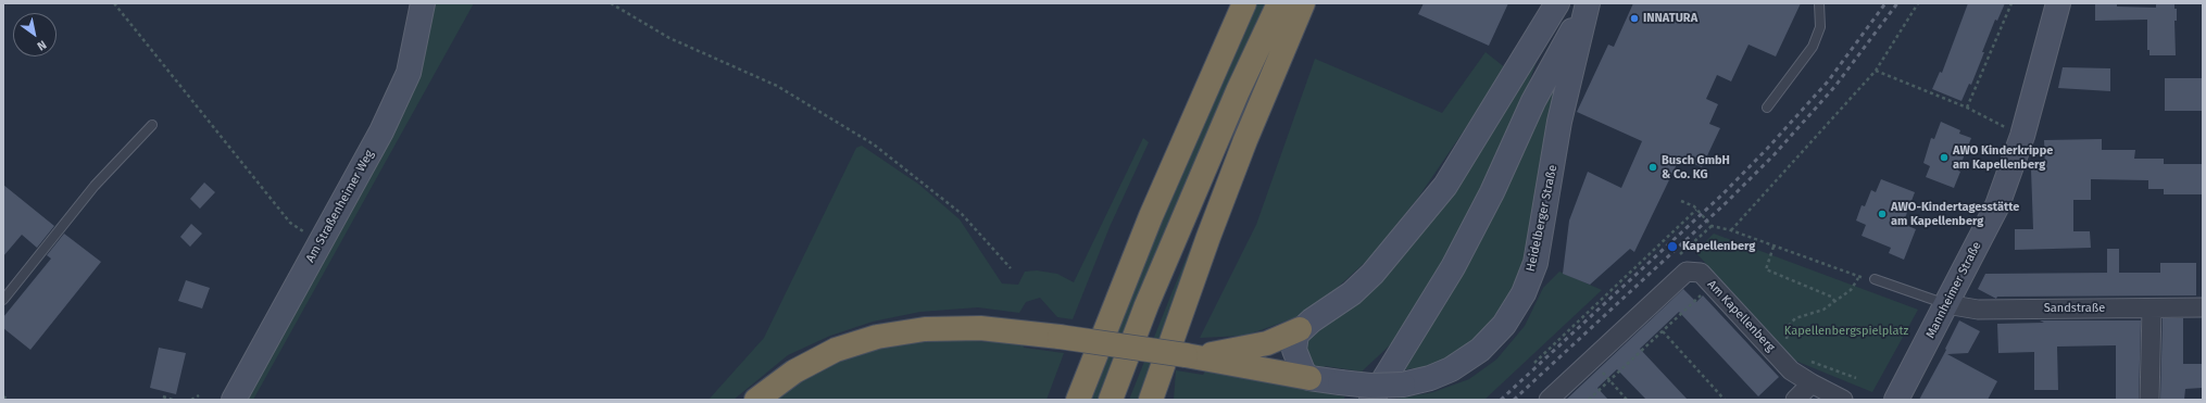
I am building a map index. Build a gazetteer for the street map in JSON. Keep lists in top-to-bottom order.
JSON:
{
  "streets": {
    "street": [
      "Am Straßenheimer Weg",
      "Heidelberger Straße",
      "Mannheimer Straße",
      "Sandstraße",
      "Am Kapellenberg"
    ]
  },
  "crossings": [
    ["Mannheimer Straße", "Sandstraße"]
  ],
  "parks": ["Kapellenbergspielplatz"],
  "places": [
    "INNATURA",
    "AWO Kinderkrippe am Kapellenberg",
    "Busch GmbH & Co. KG",
    "AWO-Kindertagesstätte am Kapellenberg",
    "Kapellenberg"
  ],
  "north": "bottom right"
}
